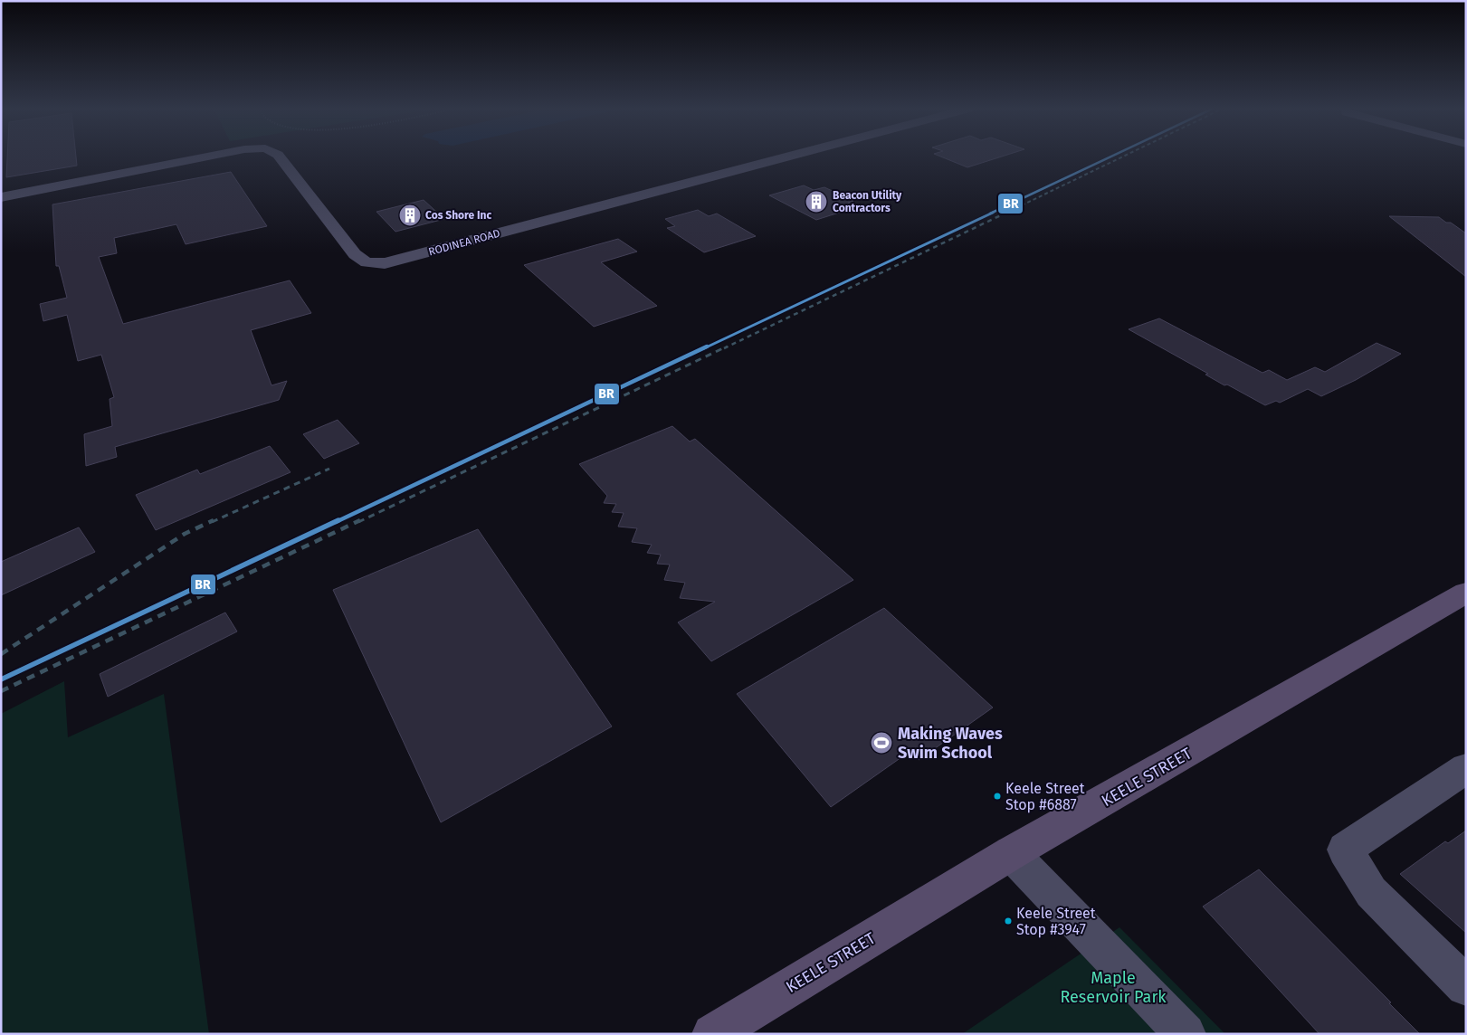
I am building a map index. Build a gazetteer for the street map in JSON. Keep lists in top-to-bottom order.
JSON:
{
  "streets": {
    "main road": ["KEELE STREET"],
    "street": ["RODINEA ROAD"]
  },
  "parks": ["Maple Reservoir Park"],
  "places": {
    "building": ["Beacon Utility Contractors", "Cos Shore Inc"],
    "sports": ["Making Waves Swim School"],
    "other": ["Keele Street Stop #6887", "Keele Street Stop #3947"]
  },
  "lines": ["transit line BR"]
}
